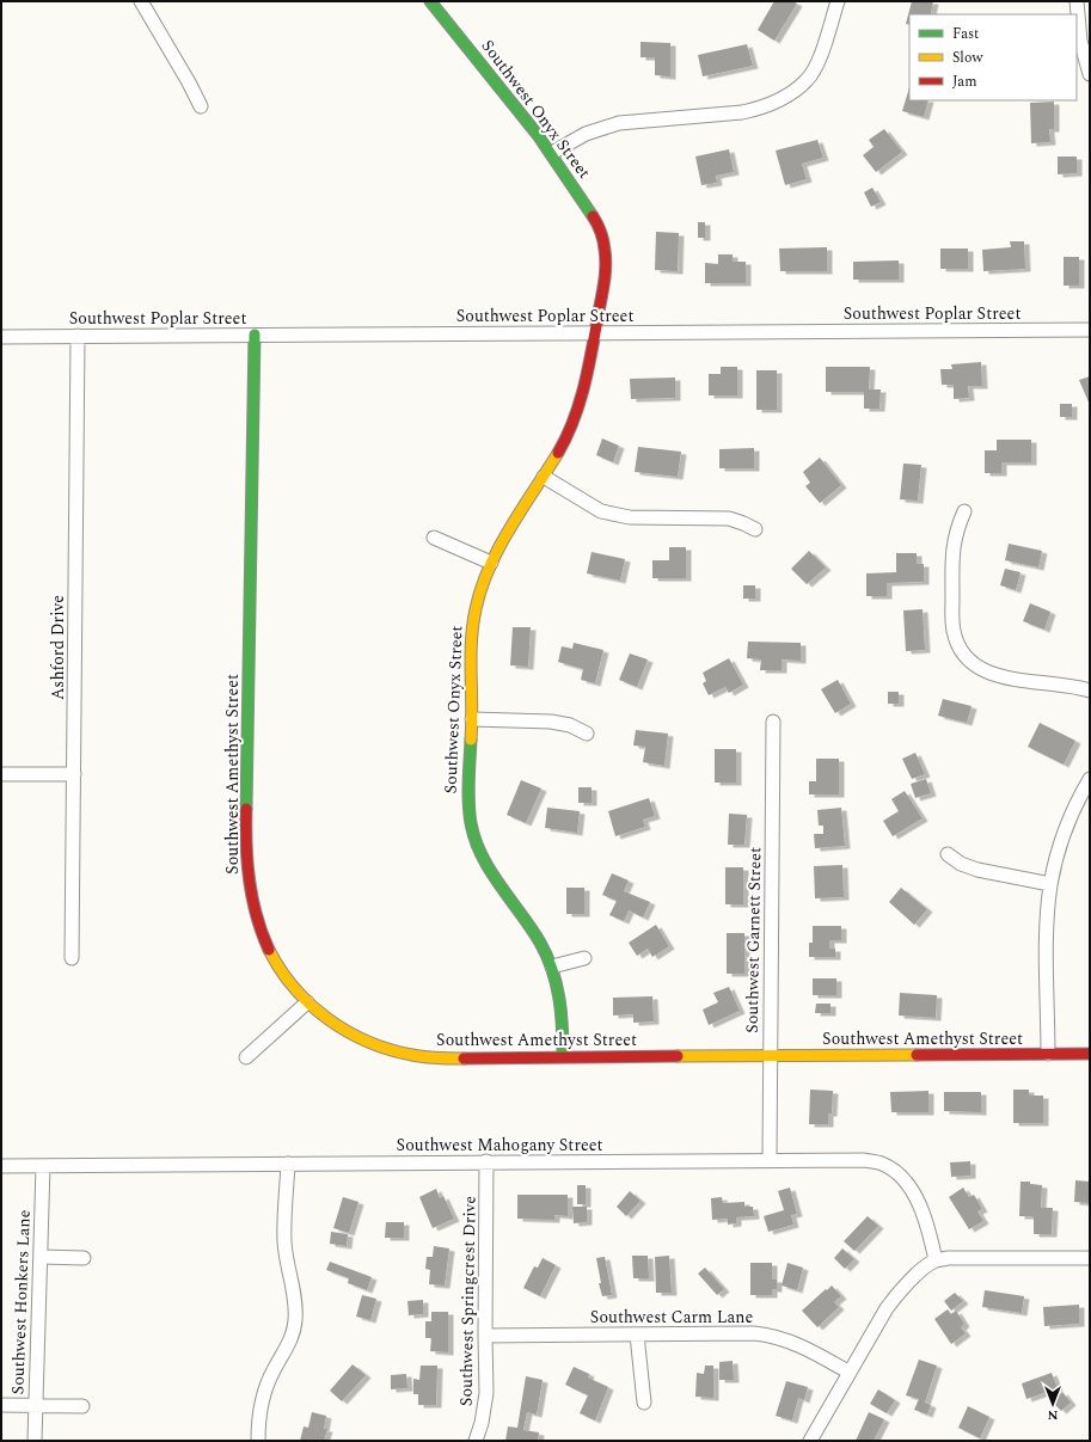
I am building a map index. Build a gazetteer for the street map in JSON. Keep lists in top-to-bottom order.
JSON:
{
  "streets": {
    "street": [
      "Southwest Onyx Street",
      "Southwest Poplar Street",
      "Ashford Drive",
      "Southwest Amethyst Street",
      "Southwest Garnett Street",
      "Southwest Mahogany Street",
      "Southwest Springcrest Drive",
      "Southwest Honkers Lane",
      "Southwest Carm Lane"
    ]
  },
  "crossings": [
    ["Southwest Onyx Street", "Southwest Poplar Street"],
    ["Southwest Onyx Street", "Southwest Amethyst Street"],
    ["Southwest Poplar Street", "Ashford Drive"],
    ["Southwest Poplar Street", "Southwest Amethyst Street"],
    ["Southwest Amethyst Street", "Southwest Garnett Street"],
    ["Southwest Garnett Street", "Southwest Mahogany Street"],
    ["Southwest Mahogany Street", "Southwest Springcrest Drive"],
    ["Southwest Mahogany Street", "Southwest Honkers Lane"],
    ["Southwest Springcrest Drive", "Southwest Carm Lane"]
  ],
  "legend": ["Fast", "Slow", "Jam"],
  "north": "bottom"
}
